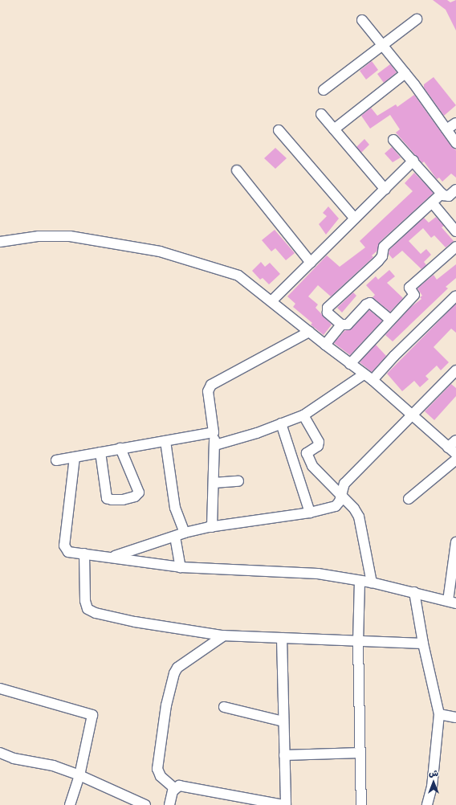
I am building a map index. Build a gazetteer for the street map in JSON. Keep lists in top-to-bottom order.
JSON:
{
  "north": "top"
}
